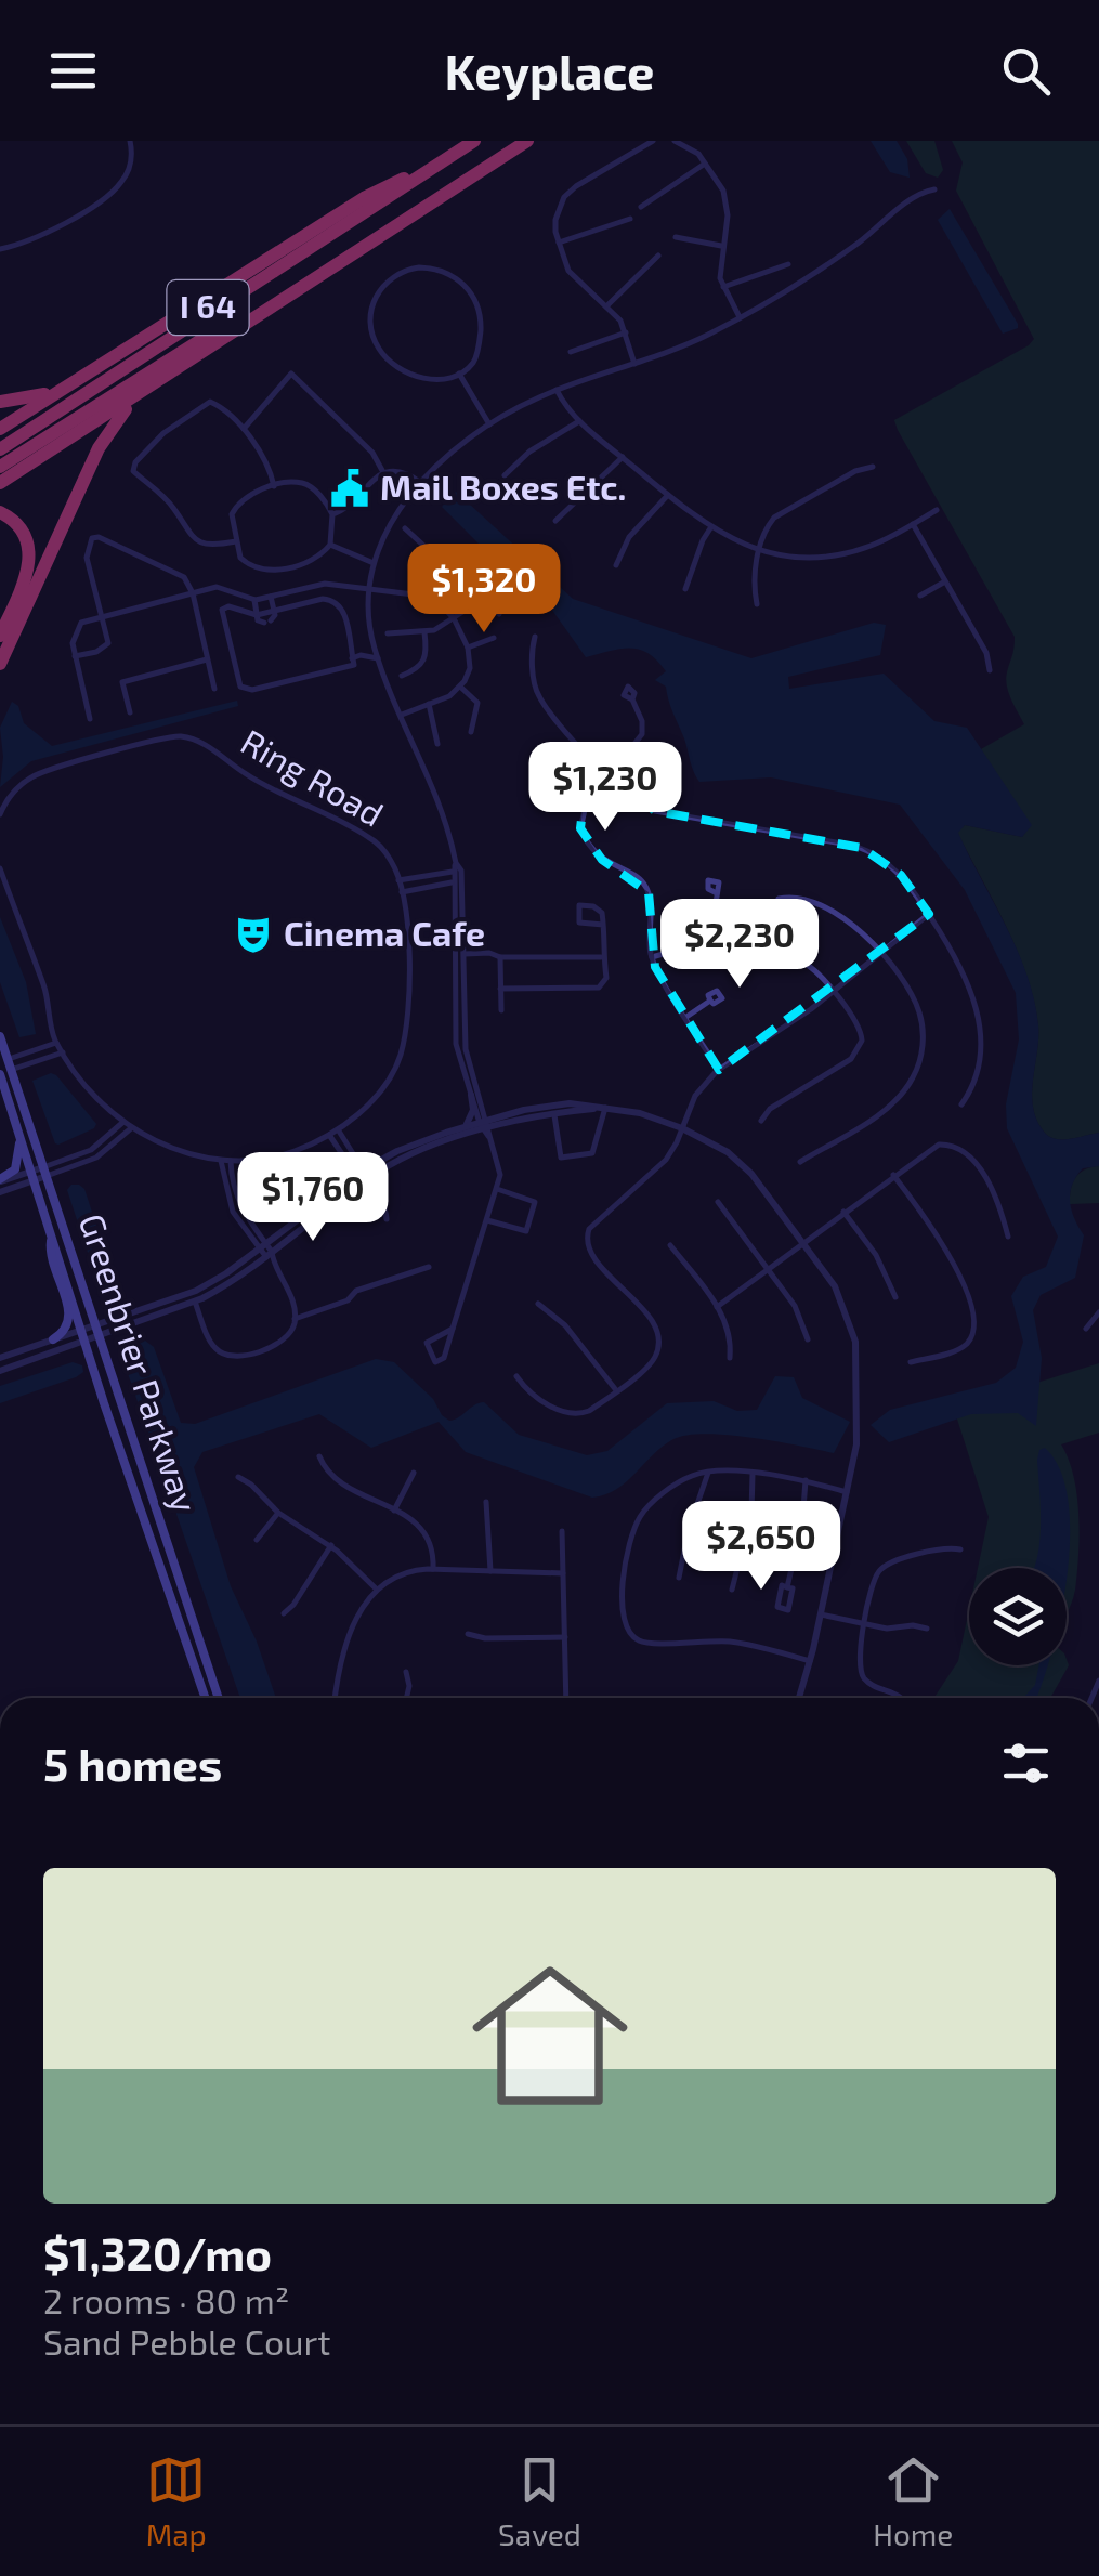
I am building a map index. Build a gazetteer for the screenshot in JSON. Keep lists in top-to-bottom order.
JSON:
{
  "streets": {
    "highway": ["I 64"],
    "main road": ["Greenbrier Parkway"],
    "street": ["Ring Road"]
  },
  "places": {
    "public building": ["Mail Boxes Etc."],
    "theatre": ["Cinema Cafe"]
  },
  "page": {
    "header": "Keyplace",
    "price": [
      "$1,320",
      "$1,230",
      "$2,230",
      "$1,760",
      "$2,650"
    ],
    "heading": "5 homes",
    "list": [
      {
        "name": "$1,320/mo",
        "note": "2 rooms · 80 m² · Sand Pebble Court"
      }
    ],
    "tabs": ["Map", "Saved", "Home"]
  }
}
